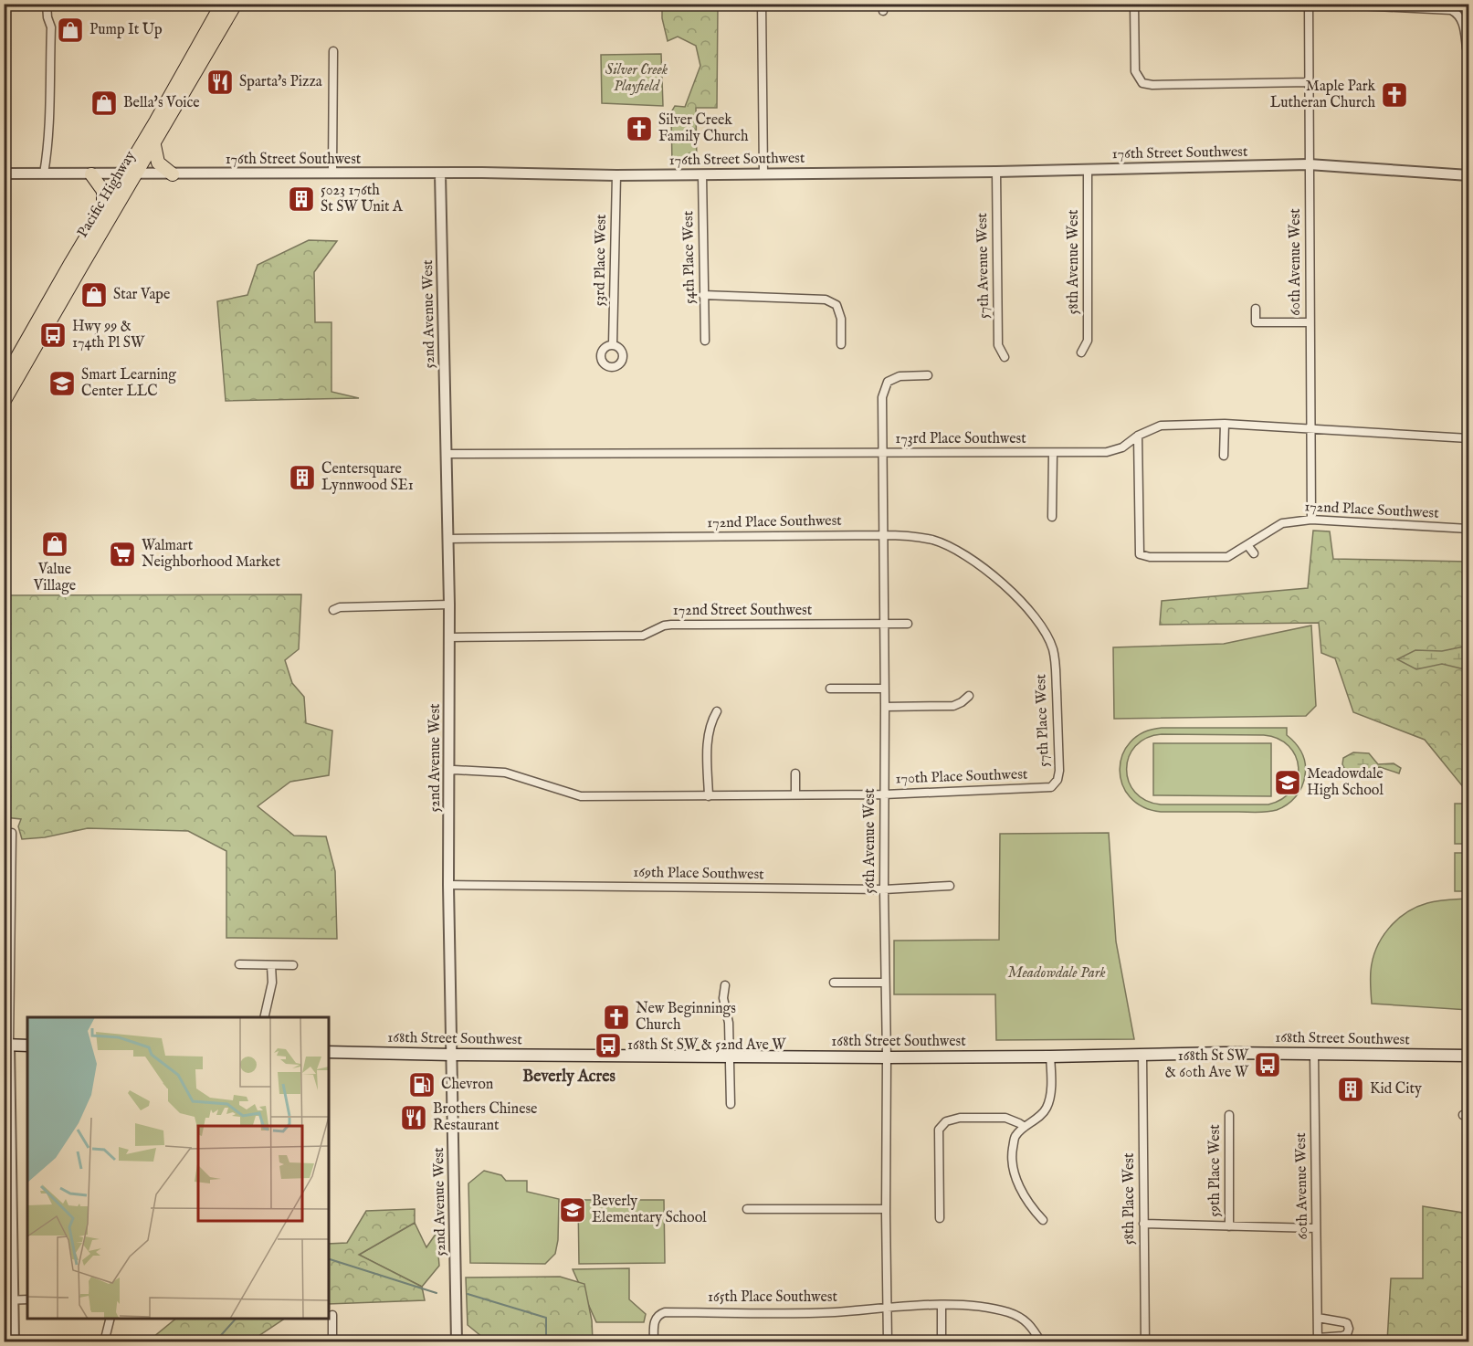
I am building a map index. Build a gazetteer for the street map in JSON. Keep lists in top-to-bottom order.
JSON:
{
  "streets": {
    "highway": ["Pacific Highway"],
    "main road": ["168th Street Southwest"],
    "street": [
      "176th Street Southwest",
      "54th Place West",
      "53rd Place West",
      "58th Avenue West",
      "60th Avenue West",
      "57th Avenue West",
      "52nd Avenue West",
      "173rd Place Southwest",
      "172nd Place Southwest",
      "172nd Street Southwest",
      "57th Place West",
      "170th Place Southwest",
      "56th Avenue West",
      "169th Place Southwest",
      "59th Place West",
      "58th Place West",
      "165th Place Southwest"
    ]
  },
  "crossings": [
    ["176th Street Southwest", "Pacific Highway"],
    ["176th Street Southwest", "54th Place West"],
    ["176th Street Southwest", "53rd Place West"],
    ["176th Street Southwest", "58th Avenue West"],
    ["176th Street Southwest", "60th Avenue West"],
    ["176th Street Southwest", "57th Avenue West"],
    ["176th Street Southwest", "52nd Avenue West"],
    ["60th Avenue West", "173rd Place Southwest"],
    ["60th Avenue West", "172nd Place Southwest"],
    ["60th Avenue West", "168th Street Southwest"],
    ["52nd Avenue West", "173rd Place Southwest"],
    ["52nd Avenue West", "172nd Place Southwest"],
    ["52nd Avenue West", "172nd Street Southwest"],
    ["52nd Avenue West", "170th Place Southwest"],
    ["52nd Avenue West", "169th Place Southwest"],
    ["52nd Avenue West", "168th Street Southwest"],
    ["173rd Place Southwest", "172nd Place Southwest"],
    ["173rd Place Southwest", "56th Avenue West"],
    ["172nd Place Southwest", "57th Place West"],
    ["172nd Place Southwest", "56th Avenue West"],
    ["172nd Street Southwest", "56th Avenue West"],
    ["57th Place West", "170th Place Southwest"],
    ["170th Place Southwest", "56th Avenue West"],
    ["56th Avenue West", "169th Place Southwest"],
    ["56th Avenue West", "168th Street Southwest"],
    ["56th Avenue West", "165th Place Southwest"],
    ["168th Street Southwest", "58th Place West"]
  ],
  "districts": ["Beverly Acres"],
  "parks": ["Silver Creek Playfield", "Meadowdale Park"],
  "places": {
    "shop": [
      "Pump It Up",
      "Bella's Voice",
      "Star Vape",
      "Value Village"
    ],
    "restaurant": ["Sparta's Pizza", "Brothers Chinese Restaurant"],
    "church": ["Maple Park Lutheran Church", "Silver Creek Family Church", "New Beginnings Church"],
    "building": ["5023 176th St SW Unit A", "Centersquare Lynnwood SE1", "Kid City"],
    "bus stop": ["Hwy 99 & 174th Pl SW", "168th St SW & 52nd Ave W", "168th St SW & 60th Ave W"],
    "school or university": ["Smart Learning Center LLC", "Meadowdale High School", "Beverly Elementary School"],
    "supermarket": ["Walmart Neighborhood Market"],
    "fuel station": ["Chevron"]
  }
}
